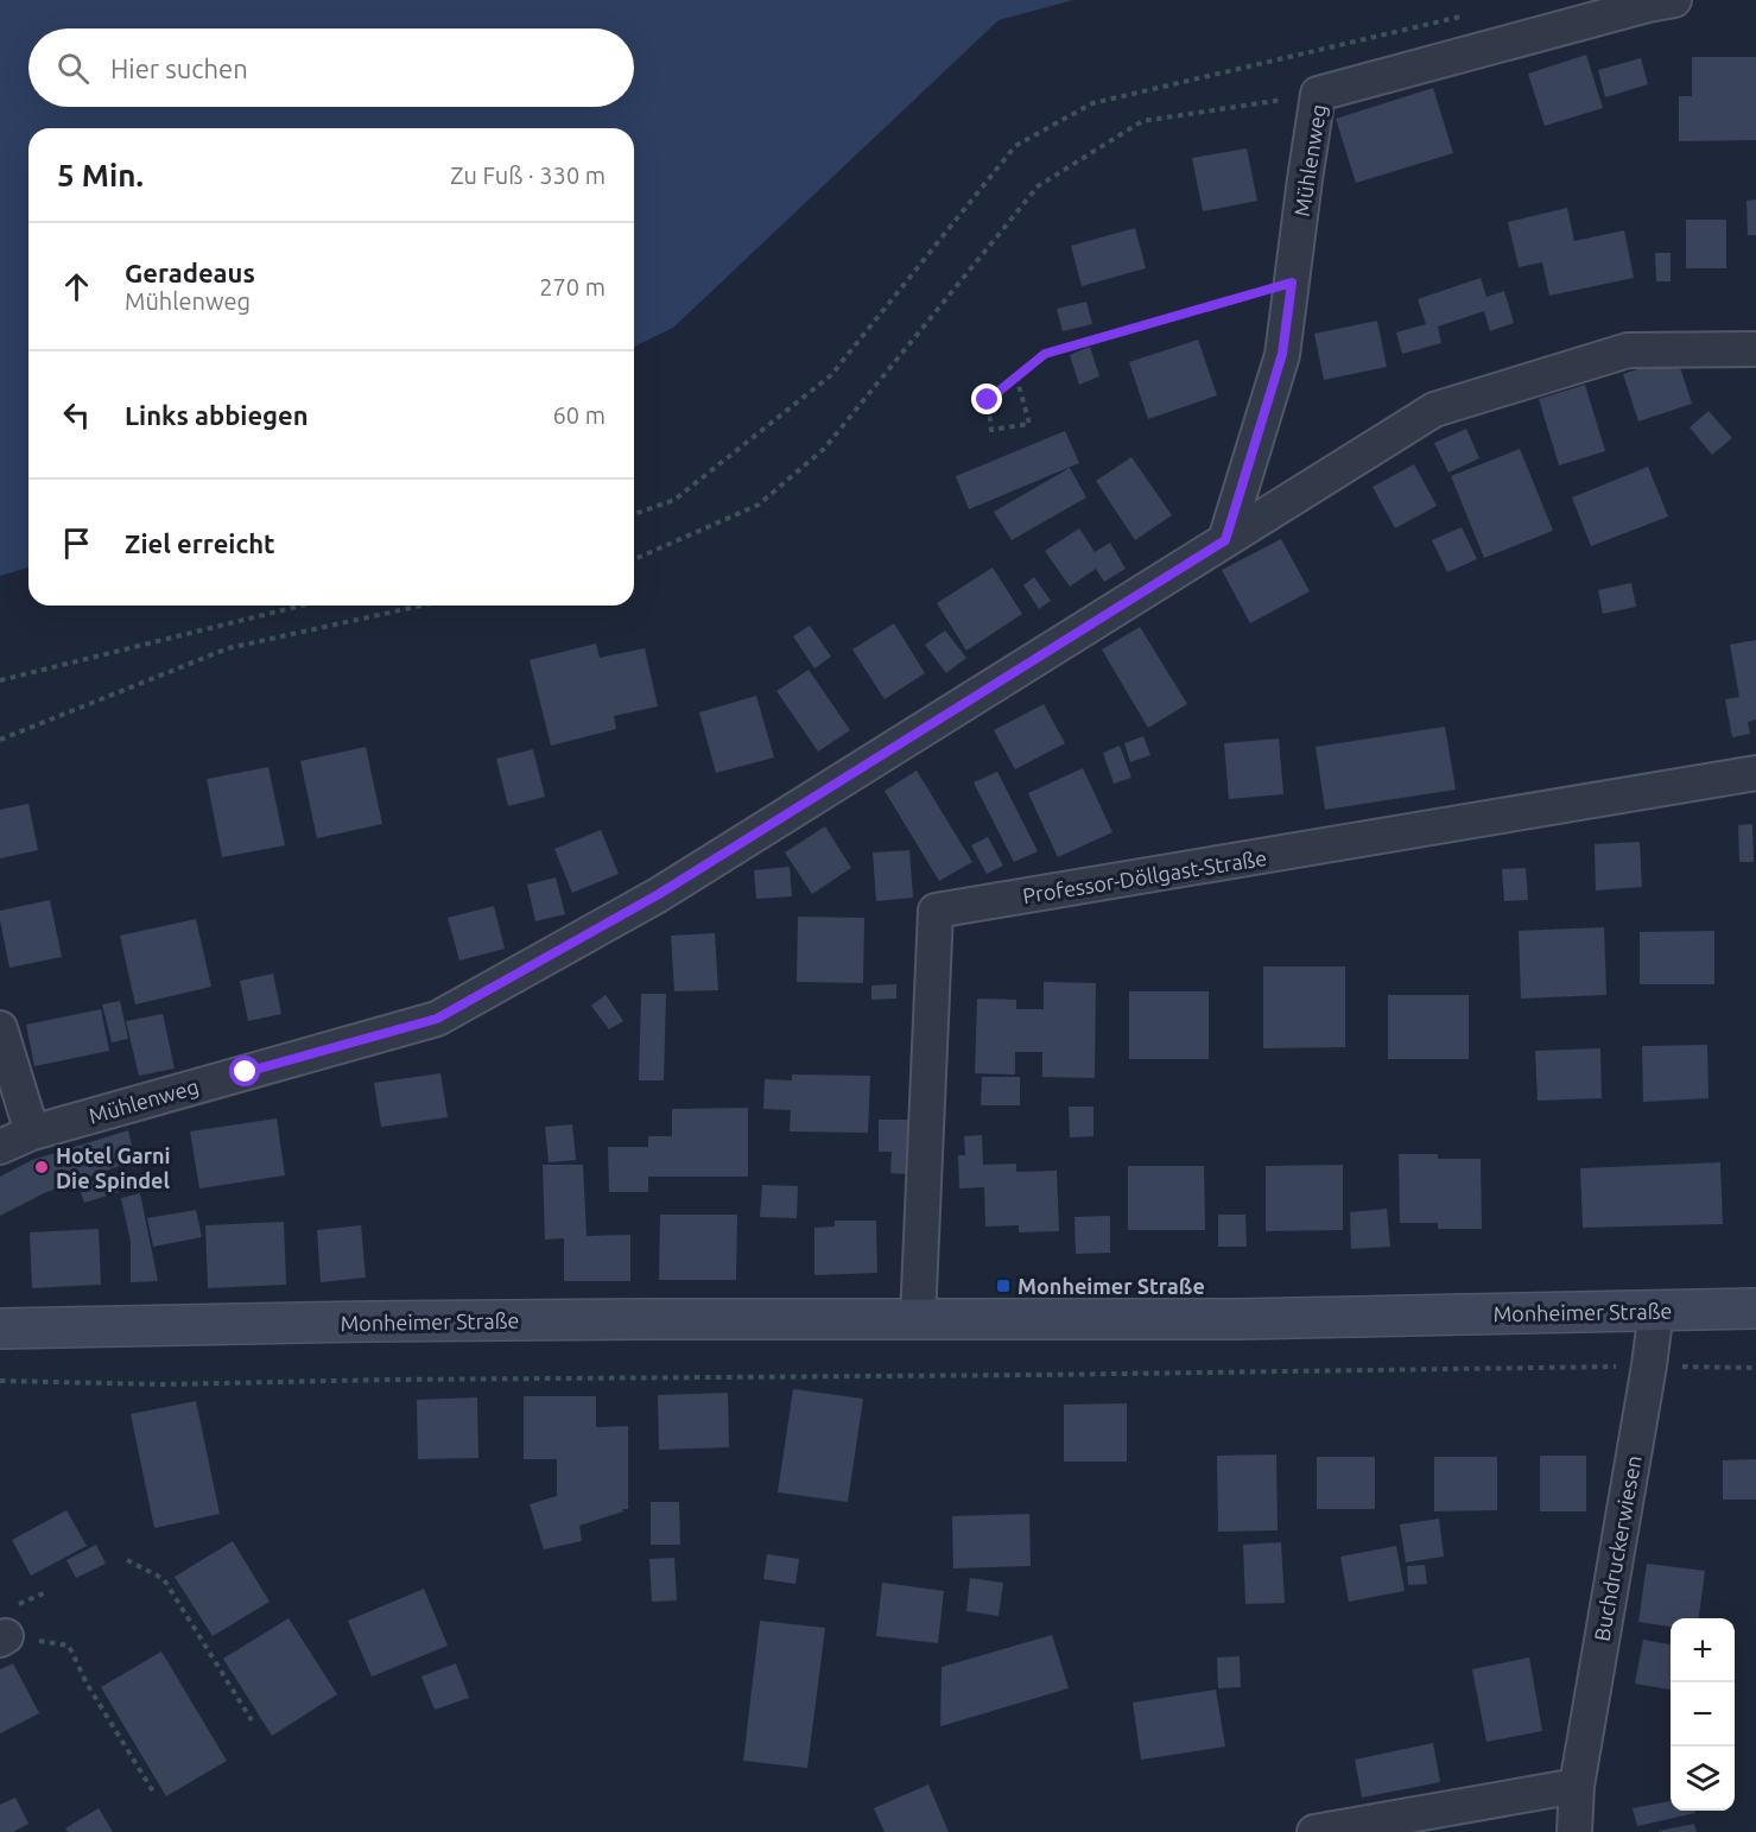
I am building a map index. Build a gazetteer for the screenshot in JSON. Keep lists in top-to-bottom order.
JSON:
{
  "streets": {
    "main road": ["Monheimer Straße"],
    "street": ["Mühlenweg", "Professor-Döllgast-Straße", "Buchdruckerwiesen"]
  },
  "crossings": [
    ["Professor-Döllgast-Straße", "Monheimer Straße"],
    ["Monheimer Straße", "Buchdruckerwiesen"]
  ],
  "places": {
    "other": ["Hotel Garni Die Spindel"],
    "transit": ["Monheimer Straße"]
  },
  "page": {
    "search": "Hier suchen",
    "heading": ["5 Min.", "Zu Fuß · 330 m"],
    "list": [
      ["Geradeaus", "Mühlenweg", "270 m"],
      ["Links abbiegen", "60 m"],
      "Ziel erreicht"
    ],
    "map_buttons": ["+", "−"]
  }
}
